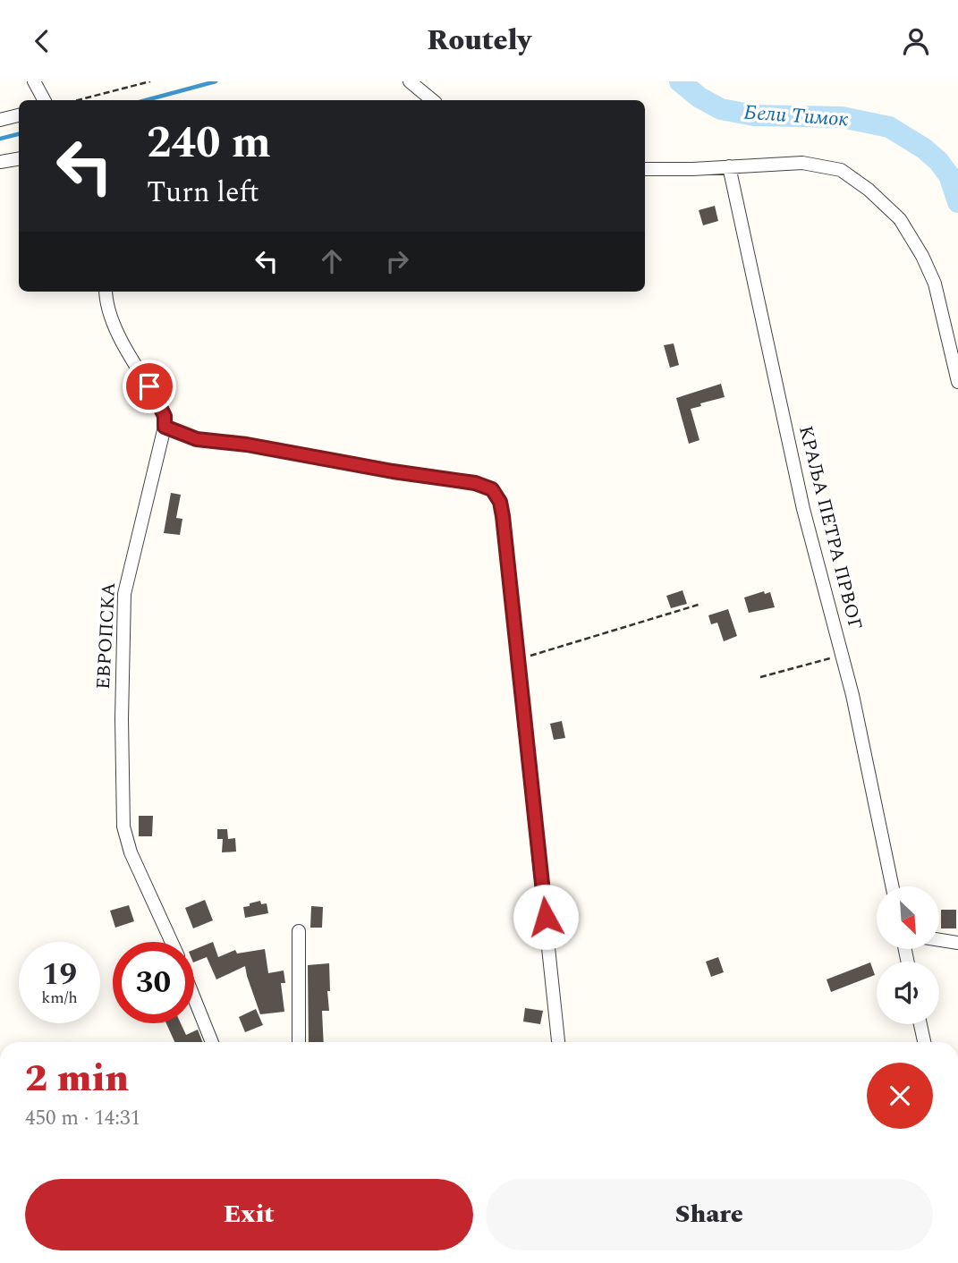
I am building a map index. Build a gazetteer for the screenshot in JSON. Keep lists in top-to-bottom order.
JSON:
{
  "streets": {
    "street": ["КРАЉА ПЕТРА ПРВОГ", "ЕВРОПСКА"]
  },
  "water": ["Бели Тимок"],
  "north": "bottom right",
  "page": {
    "header": "Routely",
    "turn": ["240 m", "Turn left"],
    "speed": "19 km/h",
    "limit": "30",
    "heading": ["2 min", "450 m · 14:31"],
    "buttons": ["Exit", "Share"]
  }
}
